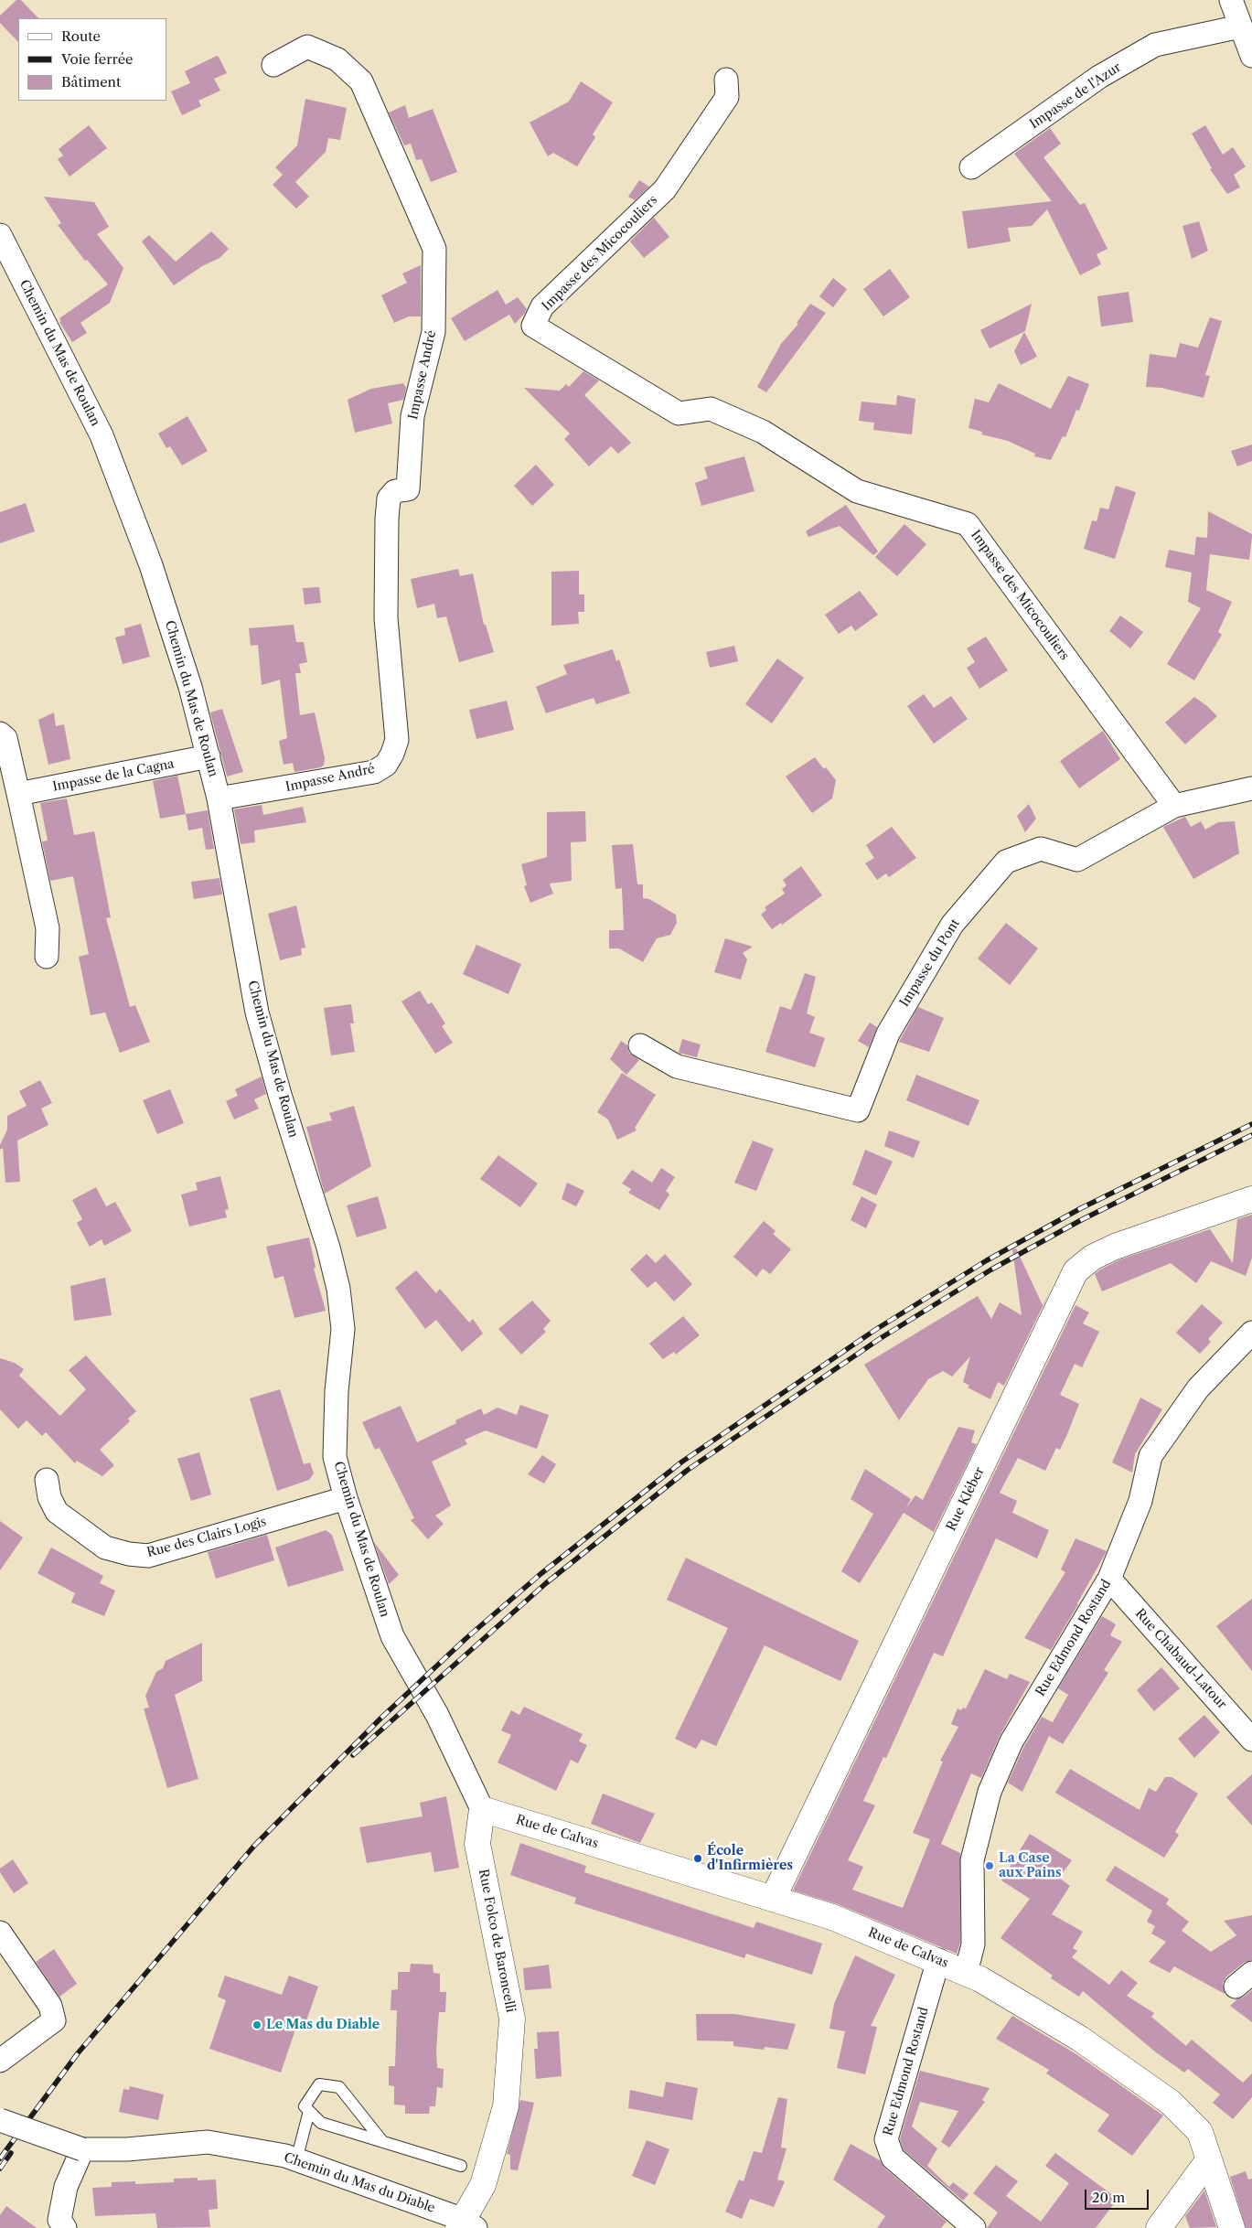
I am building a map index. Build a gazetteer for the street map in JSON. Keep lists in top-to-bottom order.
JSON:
{
  "streets": {
    "street": [
      "Impasse de l'Azur",
      "Impasse des Micocouliers",
      "Chemin du Mas de Roulan",
      "Impasse André",
      "Impasse de la Cagna",
      "Impasse du Pont",
      "Rue Kléber",
      "Rue des Clairs Logis",
      "Rue Edmond Rostand",
      "Rue Chabaud-Latour",
      "Rue de Calvas",
      "Rue Folco de Baroncelli",
      "Chemin du Mas du Diable"
    ]
  },
  "crossings": [
    ["Impasse des Micocouliers", "Impasse du Pont"],
    ["Chemin du Mas de Roulan", "Impasse André"],
    ["Chemin du Mas de Roulan", "Impasse de la Cagna"],
    ["Chemin du Mas de Roulan", "Rue des Clairs Logis"],
    ["Chemin du Mas de Roulan", "Rue de Calvas"],
    ["Chemin du Mas de Roulan", "Rue Folco de Baroncelli"],
    ["Rue Kléber", "Rue de Calvas"],
    ["Rue Edmond Rostand", "Rue Chabaud-Latour"],
    ["Rue Edmond Rostand", "Rue de Calvas"],
    ["Rue de Calvas", "Rue Folco de Baroncelli"],
    ["Rue Folco de Baroncelli", "Chemin du Mas du Diable"]
  ],
  "places": ["École d'Infirmières", "La Case aux Pains", "Le Mas du Diable"],
  "legend": ["Route", "Voie ferrée", "Bâtiment"],
  "scale_bar": "20 m"
}
